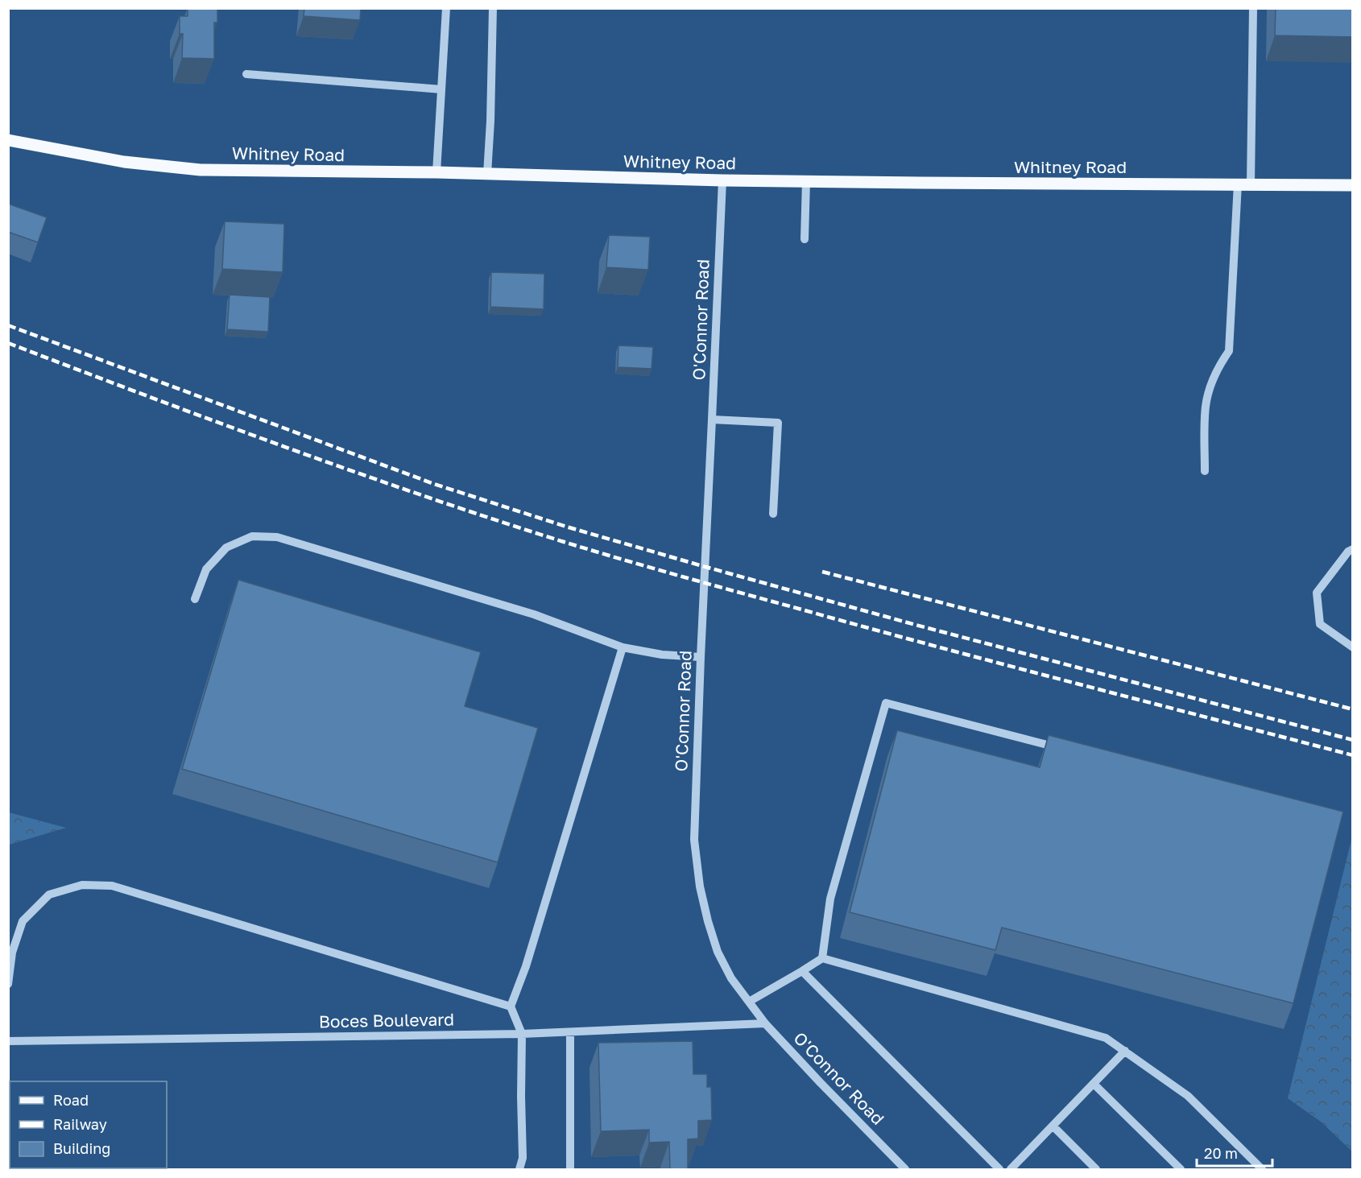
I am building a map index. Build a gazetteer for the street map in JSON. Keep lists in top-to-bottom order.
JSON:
{
  "streets": {
    "main road": ["Whitney Road"],
    "street": ["O'Connor Road", "Boces Boulevard"]
  },
  "crossings": [
    ["Whitney Road", "O'Connor Road"],
    ["O'Connor Road", "Boces Boulevard"]
  ],
  "legend": ["Road", "Railway", "Building"],
  "scale_bar": "20 m"
}
